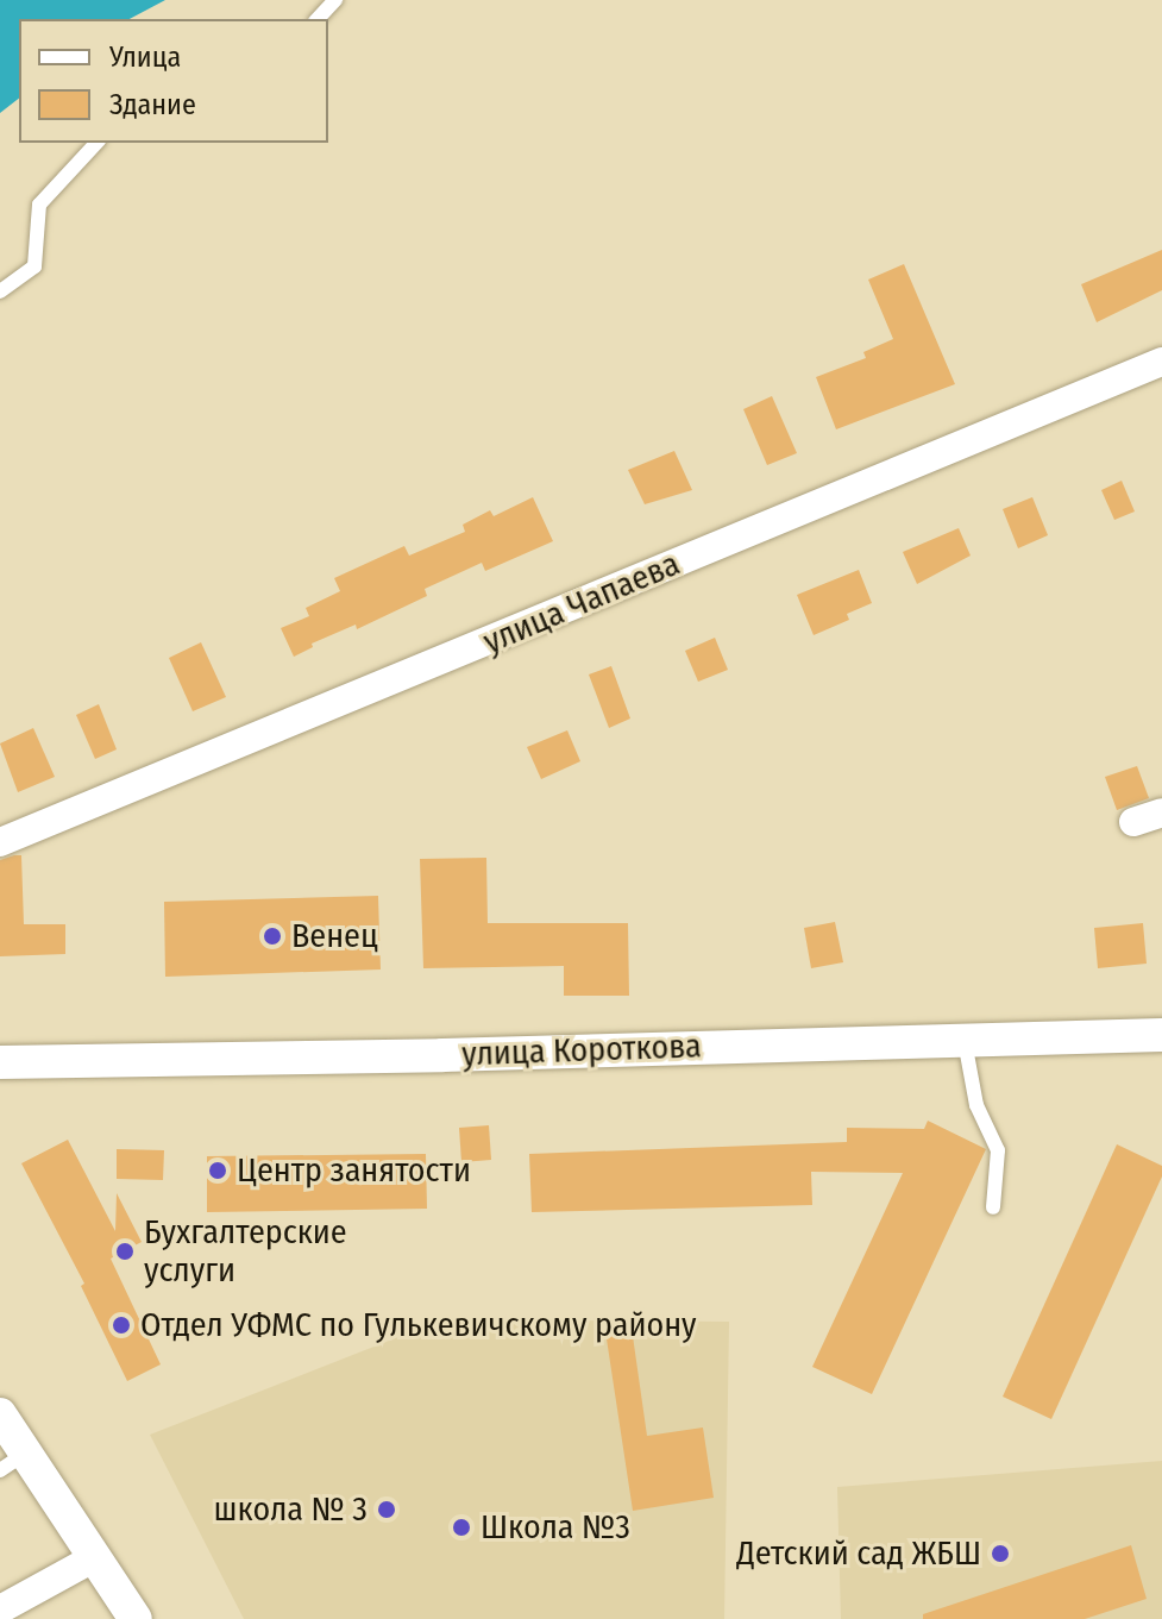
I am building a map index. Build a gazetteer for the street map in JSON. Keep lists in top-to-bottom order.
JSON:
{
  "streets": {
    "street": ["улица Чапаева", "улица Короткова"]
  },
  "places": [
    "Венец",
    "Центр занятости",
    "Бухгалтерские услуги",
    "Отдел УФМС по Гулькевичскому району",
    "школа № 3",
    "Школа №3",
    "Детский сад ЖБШ"
  ],
  "legend": ["Улица", "Здание"]
}
